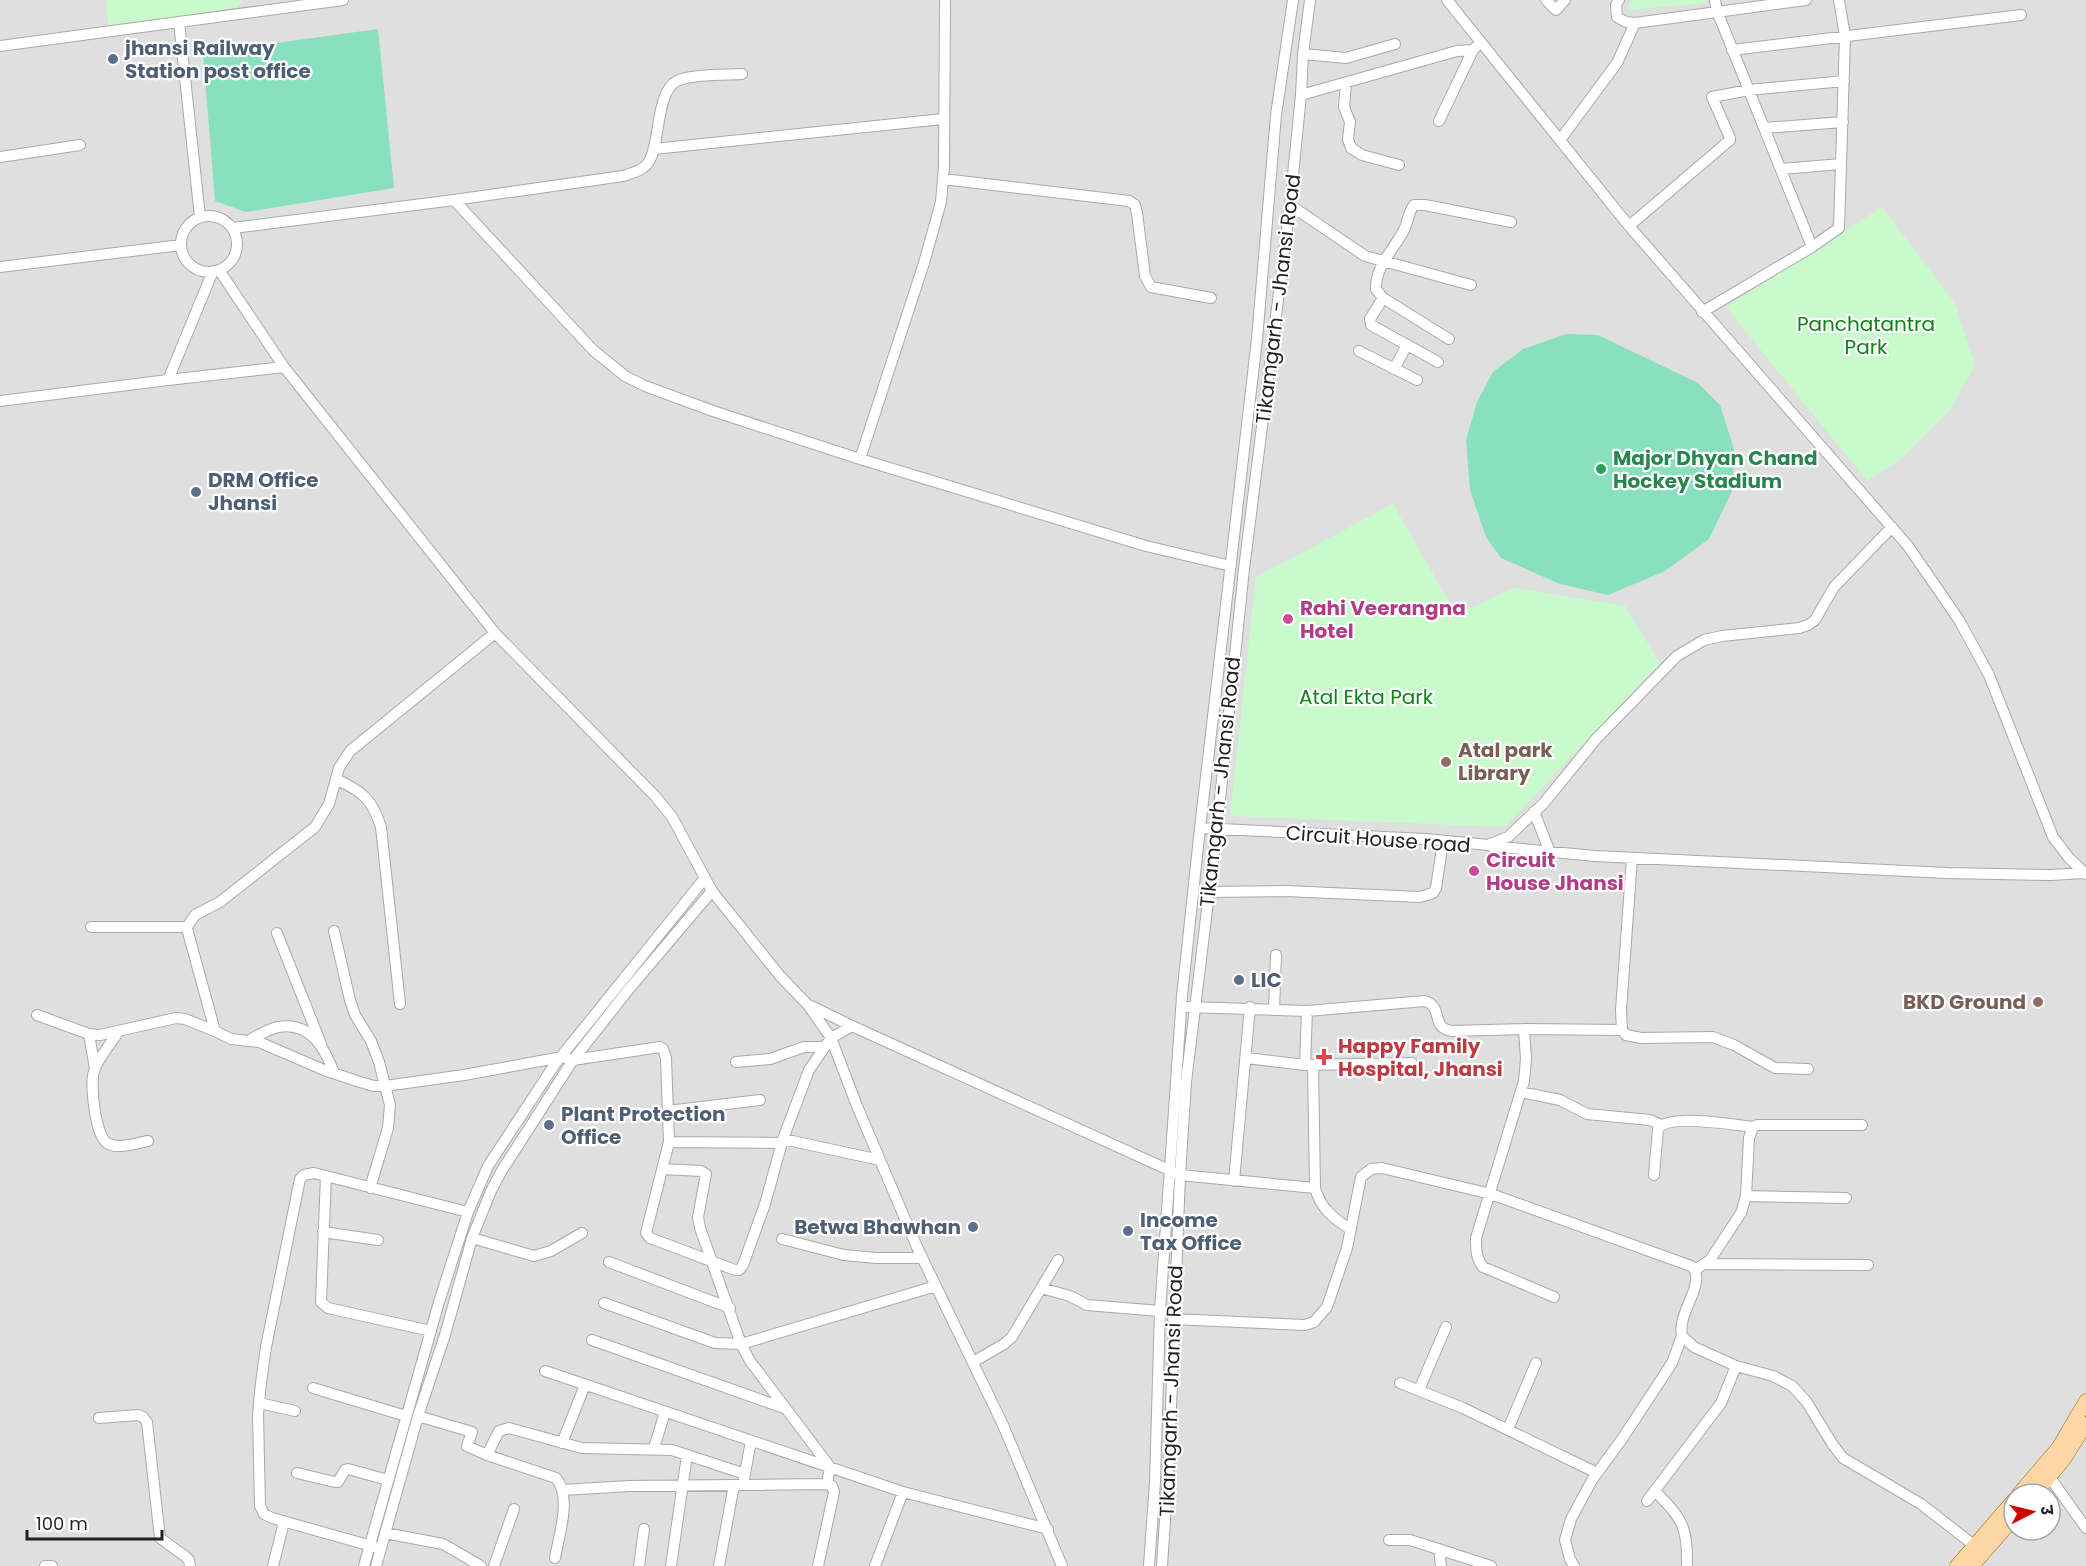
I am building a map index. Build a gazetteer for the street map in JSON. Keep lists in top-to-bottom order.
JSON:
{
  "streets": {
    "street": ["Tikamgarh - Jhansi Road", "Circuit House road"]
  },
  "crossings": [
    ["Tikamgarh - Jhansi Road", "Circuit House road"]
  ],
  "parks": ["Panchatantra Park", "Atal Ekta Park"],
  "places": {
    "other": [
      "jhansi Railway Station post office",
      "Major Dhyan Chand Hockey Stadium",
      "DRM Office Jhansi",
      "Rahi Veerangna Hotel",
      "Atal park Library",
      "Circuit House Jhansi",
      "LIC",
      "BKD Ground",
      "Plant Protection Office",
      "Betwa Bhawhan",
      "Income Tax Office"
    ],
    "health": ["Happy Family Hospital, Jhansi"]
  },
  "scale_bar": "100 m",
  "north": "right"
}
